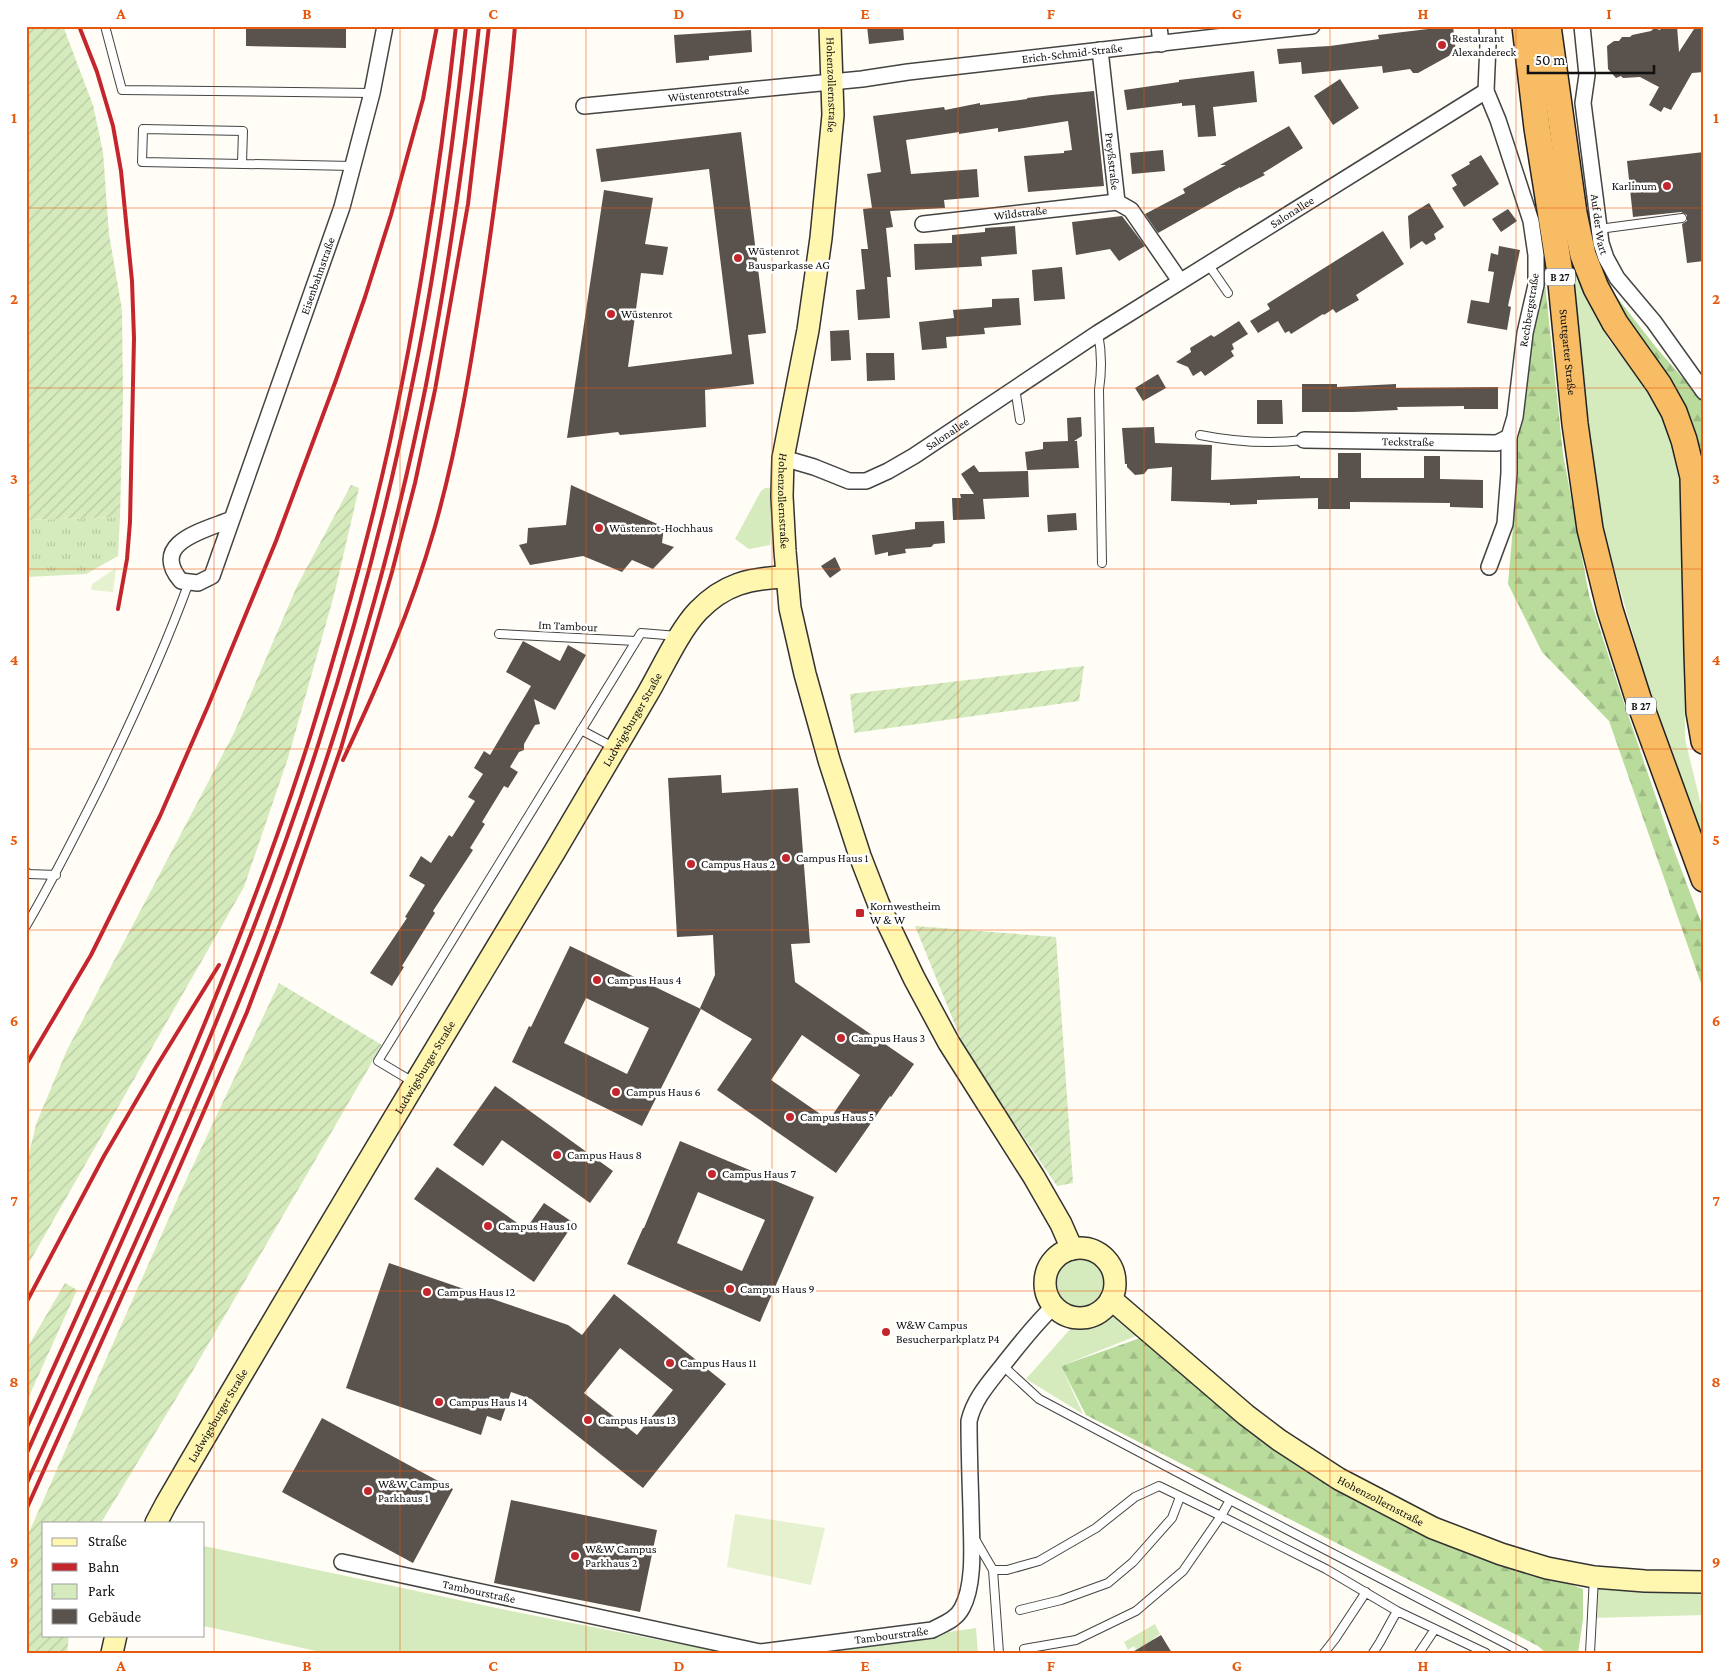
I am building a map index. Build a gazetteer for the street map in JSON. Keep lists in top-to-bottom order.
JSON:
{
  "streets": {
    "highway": ["B 27", "Stuttgarter Straße"],
    "main road": ["Hohenzollernstraße", "Ludwigsburger Straße"],
    "street": [
      "Erich-Schmid-Straße",
      "Wüstenrotstraße",
      "Preyßstraße",
      "Salonallee",
      "Wildstraße",
      "Auf der Wart",
      "Eisenbahnstraße",
      "Rechbergstraße",
      "Teckstraße",
      "Tambourstraße"
    ],
    "lane": ["Im Tambour"]
  },
  "crossings": [
    ["Erich-Schmid-Straße", "Hohenzollernstraße"],
    ["Erich-Schmid-Straße", "Wüstenrotstraße"],
    ["Erich-Schmid-Straße", "Preyßstraße"],
    ["Hohenzollernstraße", "Wüstenrotstraße"],
    ["Hohenzollernstraße", "Salonallee"],
    ["Hohenzollernstraße", "Ludwigsburger Straße"],
    ["Hohenzollernstraße", "Tambourstraße"],
    ["Preyßstraße", "Salonallee"],
    ["Preyßstraße", "Wildstraße"],
    ["Salonallee", "Rechbergstraße"],
    ["Rechbergstraße", "Teckstraße"]
  ],
  "places": {
    "other": [
      "Restaurant Alexandereck",
      "Karlinum",
      "Wüstenrot Bausparkasse AG",
      "Wüstenrot",
      "Wüstenrot-Hochhaus",
      "Campus Haus 1",
      "Campus Haus 2",
      "Campus Haus 4",
      "Campus Haus 3",
      "Campus Haus 6",
      "Campus Haus 5",
      "Campus Haus 8",
      "Campus Haus 7",
      "Campus Haus 10",
      "Campus Haus 9",
      "Campus Haus 12",
      "W&W Campus Besucherparkplatz P4",
      "Campus Haus 11",
      "Campus Haus 14",
      "Campus Haus 13",
      "W&W Campus Parkhaus 1",
      "W&W Campus Parkhaus 2"
    ],
    "transit": ["Kornwestheim W & W"]
  },
  "legend": [
    "Straße",
    "Bahn",
    "Park",
    "Gebäude"
  ],
  "scale_bar": "50 m",
  "grid": {
    "columns": [
      "A",
      "B",
      "C",
      "D",
      "E",
      "F",
      "G",
      "H",
      "I"
    ],
    "rows": [
      "1",
      "2",
      "3",
      "4",
      "5",
      "6",
      "7",
      "8",
      "9"
    ]
  }
}
